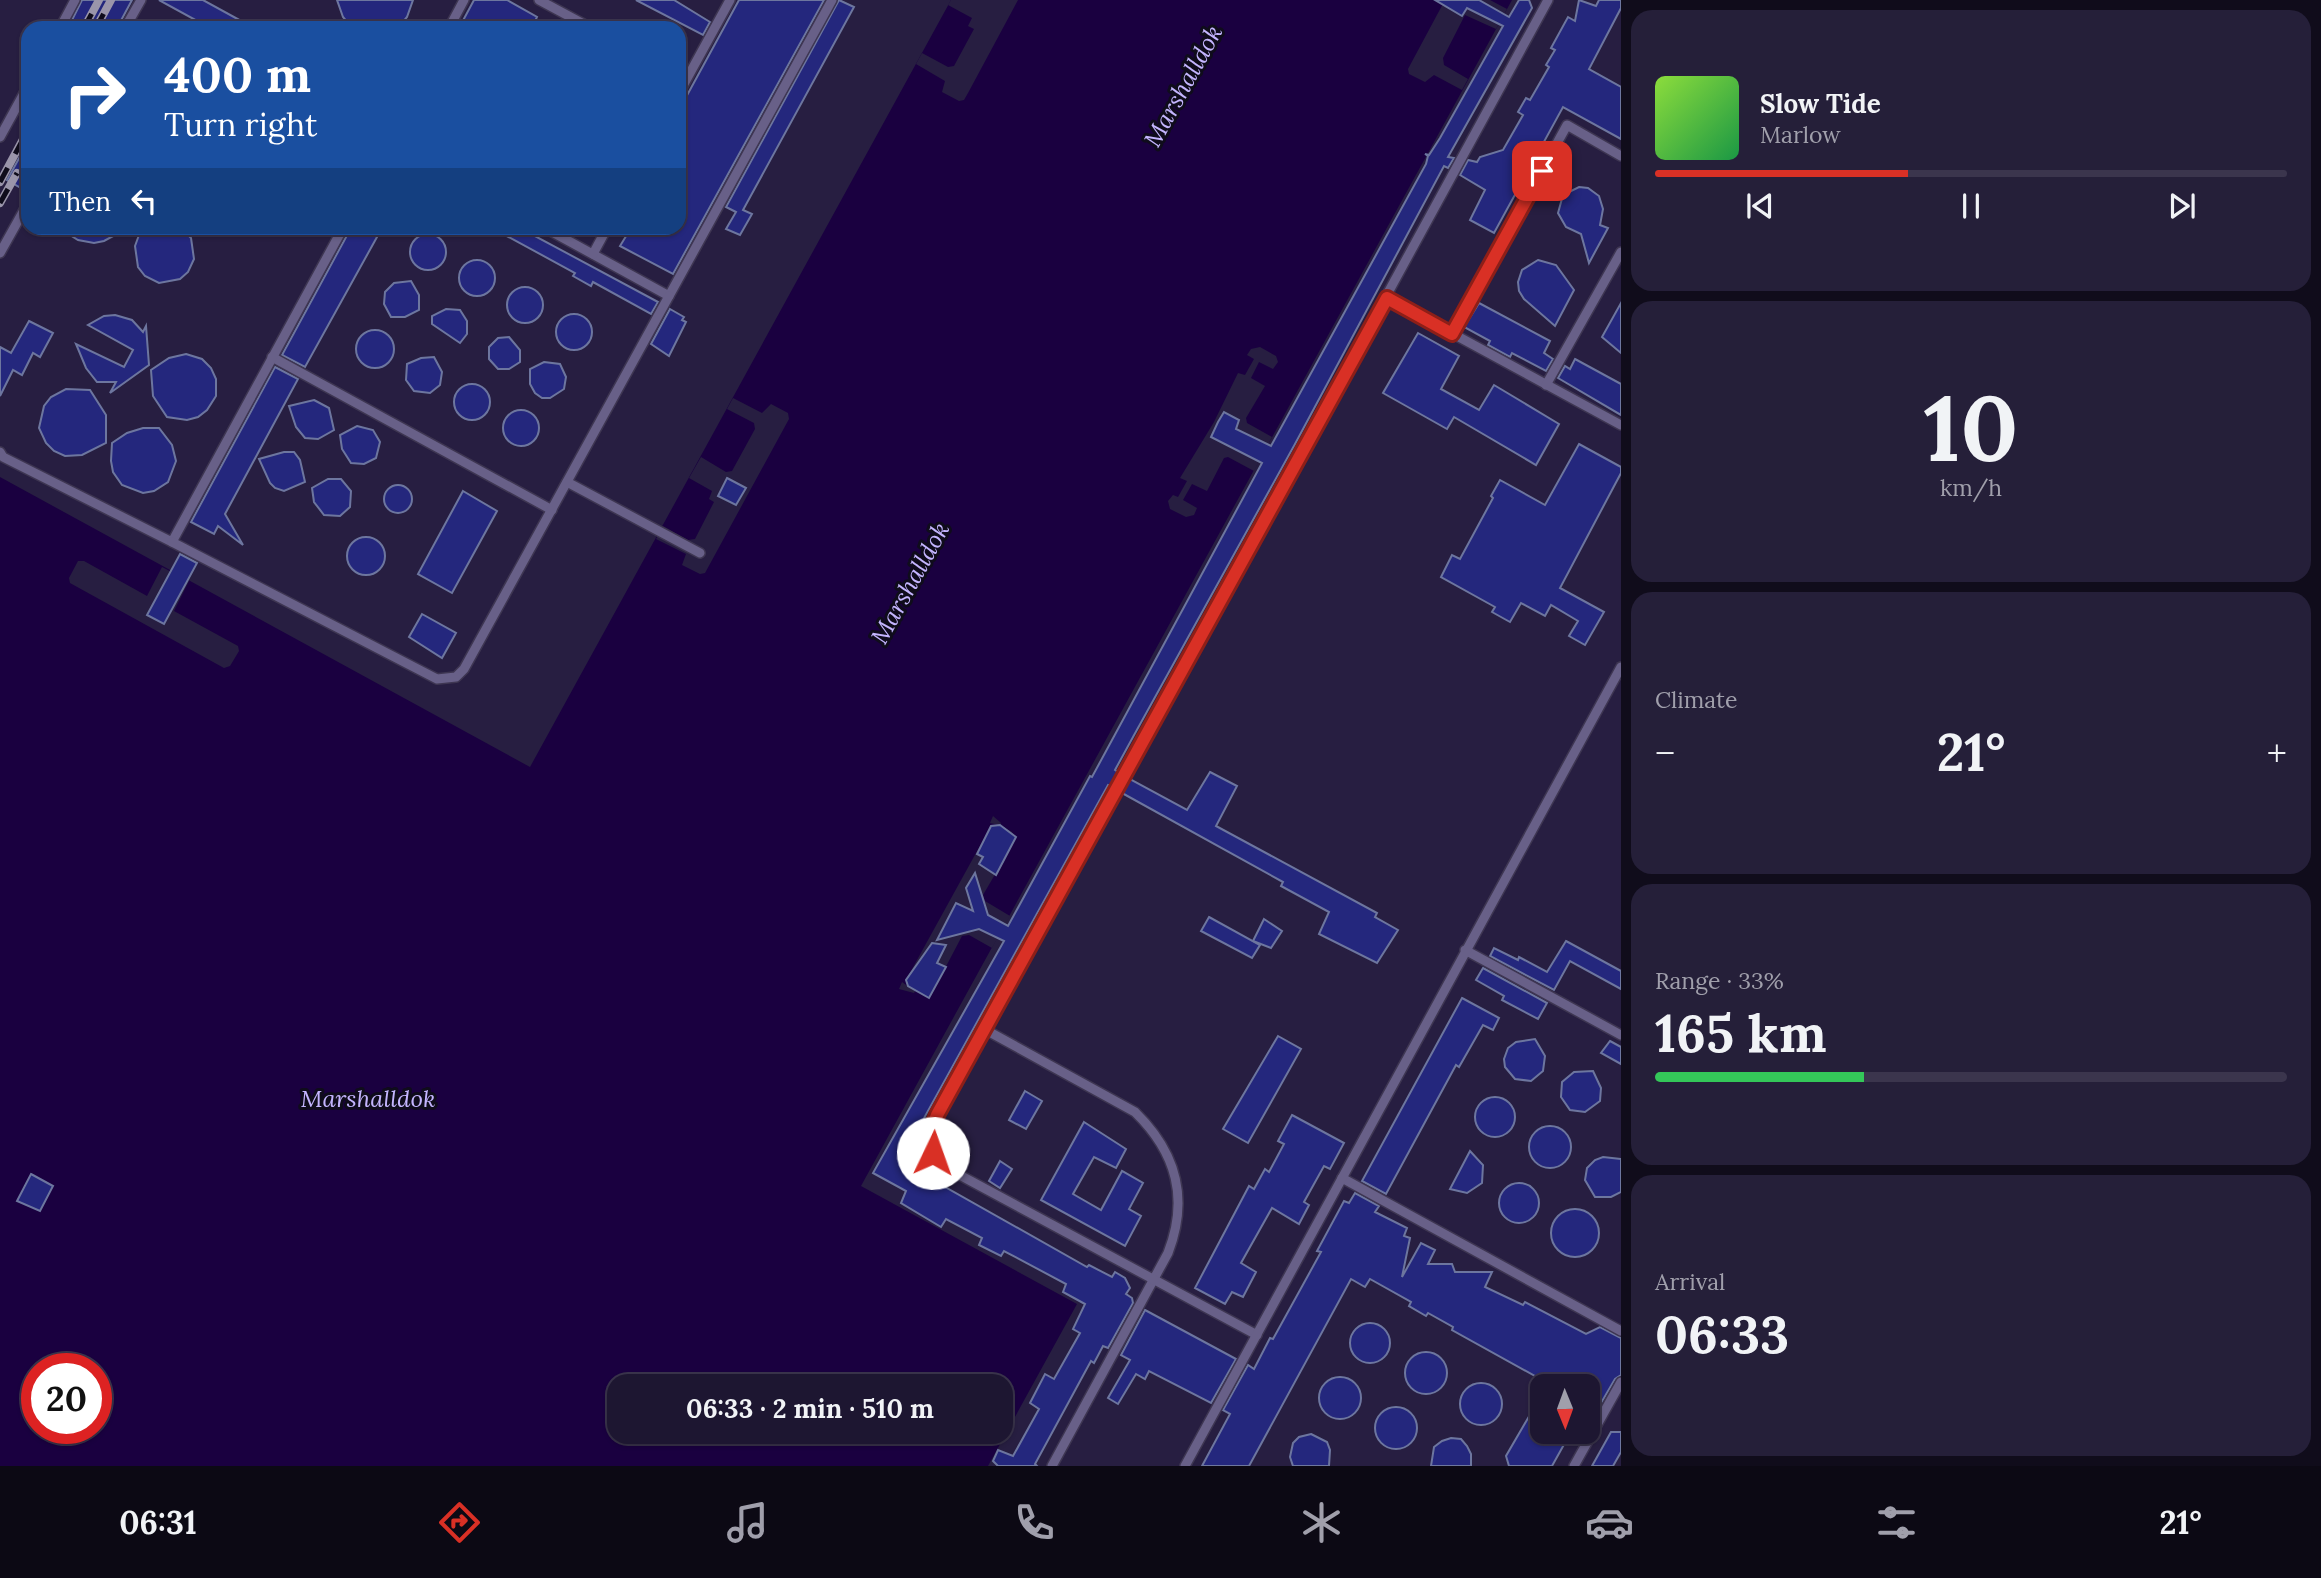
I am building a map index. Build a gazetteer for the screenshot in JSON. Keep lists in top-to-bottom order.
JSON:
{
  "water": ["Marshalldok"],
  "north": "bottom",
  "page": {
    "turn": ["400 m", "Turn right"],
    "song": ["Slow Tide", "Marlow"],
    "then": "Then",
    "tile": [
      ["10", "km/h"],
      "Climate",
      ["Range · 33%", "165 km"],
      ["Arrival", "06:33"]
    ],
    "heat": ["−", "21°", "+"],
    "limit": "20",
    "trip": "06:33 · 2 min · 510 m",
    "tabs": ["06:31", "21°"]
  }
}
